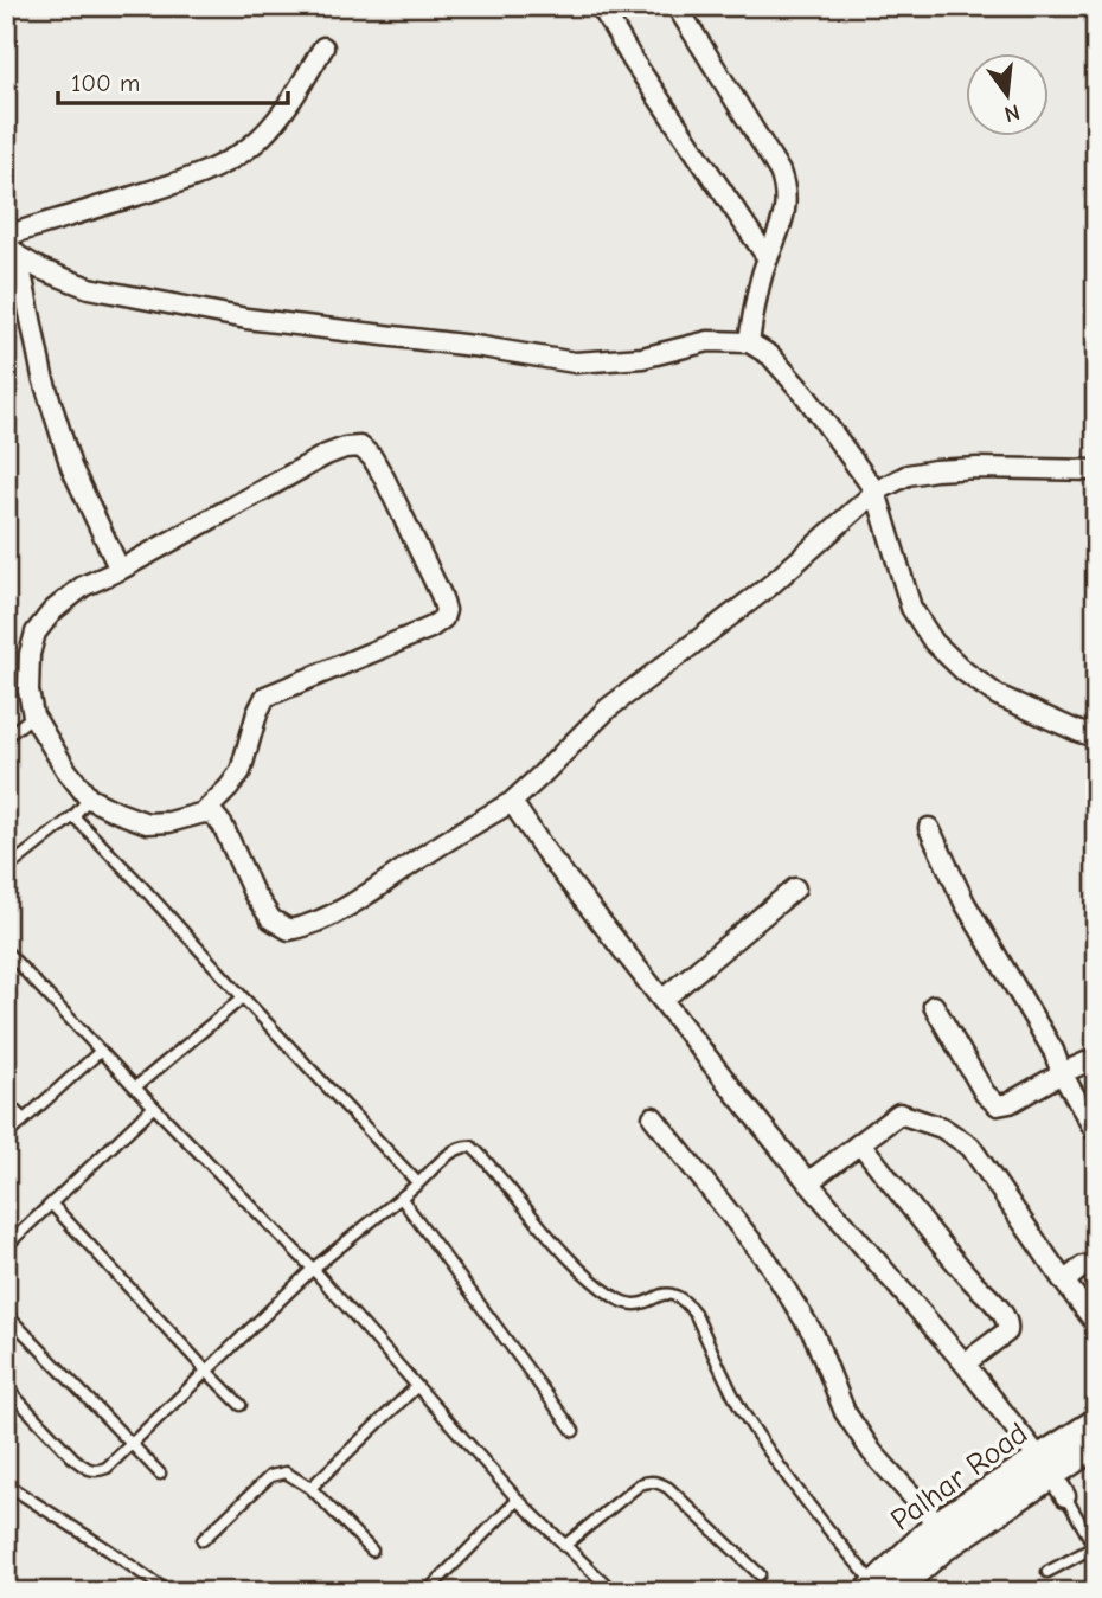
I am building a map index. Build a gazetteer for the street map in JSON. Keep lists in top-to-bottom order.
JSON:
{
  "streets": {
    "main road": ["Palhar Road"]
  },
  "scale_bar": "100 m",
  "north": "bottom"
}
